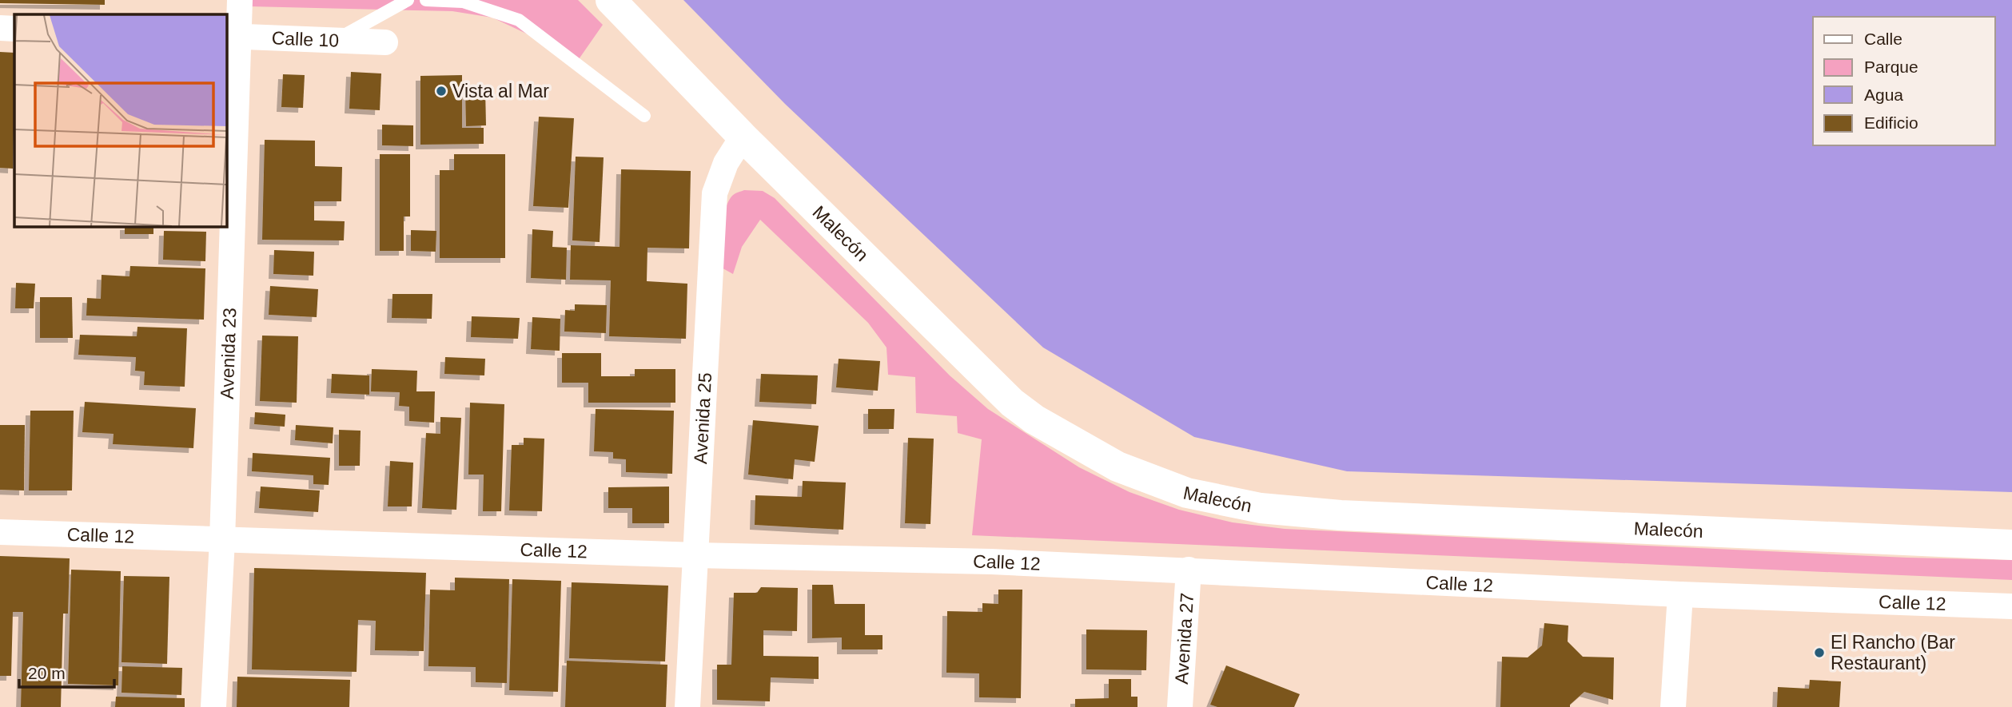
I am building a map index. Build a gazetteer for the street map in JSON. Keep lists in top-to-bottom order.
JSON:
{
  "streets": {
    "main road": ["Malecón"],
    "street": [
      "Calle 10",
      "Avenida 23",
      "Avenida 25",
      "Calle 12",
      "Avenida 27"
    ]
  },
  "crossings": [
    ["Calle 10", "Avenida 23"],
    ["Malecón", "Avenida 25"],
    ["Avenida 23", "Calle 12"],
    ["Avenida 25", "Calle 12"],
    ["Calle 12", "Avenida 27"]
  ],
  "places": ["Vista al Mar", "El Rancho (Bar Restaurant)"],
  "legend": [
    "Calle",
    "Parque",
    "Agua",
    "Edificio"
  ],
  "scale_bar": "20 m"
}
